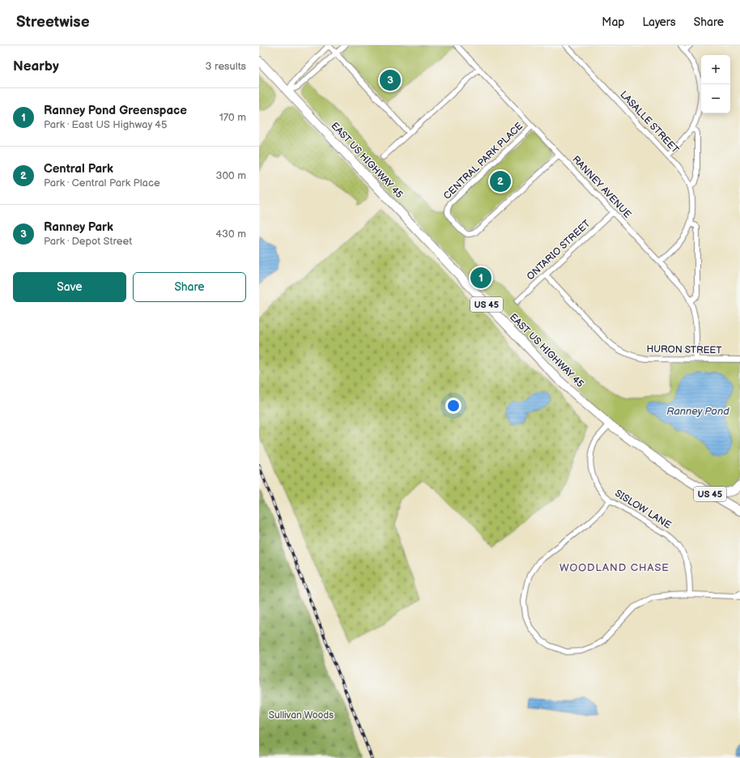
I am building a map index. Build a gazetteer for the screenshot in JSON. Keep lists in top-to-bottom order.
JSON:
{
  "streets": {
    "main road": ["EAST US HIGHWAY 45", "US 45"],
    "street": [
      "LASALLE STREET",
      "CENTRAL PARK PLACE",
      "RANNEY AVENUE",
      "ONTARIO STREET",
      "HURON STREET",
      "SISLOW LANE"
    ]
  },
  "crossings": [
    ["LASALLE STREET", "RANNEY AVENUE"],
    ["EAST US HIGHWAY 45", "SISLOW LANE"],
    ["CENTRAL PARK PLACE", "RANNEY AVENUE"],
    ["RANNEY AVENUE", "ONTARIO STREET"],
    ["RANNEY AVENUE", "HURON STREET"],
    ["ONTARIO STREET", "HURON STREET"]
  ],
  "districts": ["WOODLAND CHASE"],
  "water": ["Ranney Pond"],
  "parks": ["Sullivan Woods"],
  "page": {
    "header": "Streetwise",
    "nav": ["Map", "Layers", "Share"],
    "heading": ["Nearby", "3 results"],
    "map_buttons": ["+", "−"],
    "pins": ["3", "2", "1"],
    "list": [
      {
        "mark": "1",
        "name": "Ranney Pond Greenspace",
        "note": "Park · East US Highway 45",
        "value": "170 m"
      },
      {
        "mark": "2",
        "name": "Central Park",
        "note": "Park · Central Park Place",
        "value": "300 m"
      },
      {
        "mark": "3",
        "name": "Ranney Park",
        "note": "Park · Depot Street",
        "value": "430 m"
      }
    ],
    "buttons": ["Save", "Share"]
  }
}
